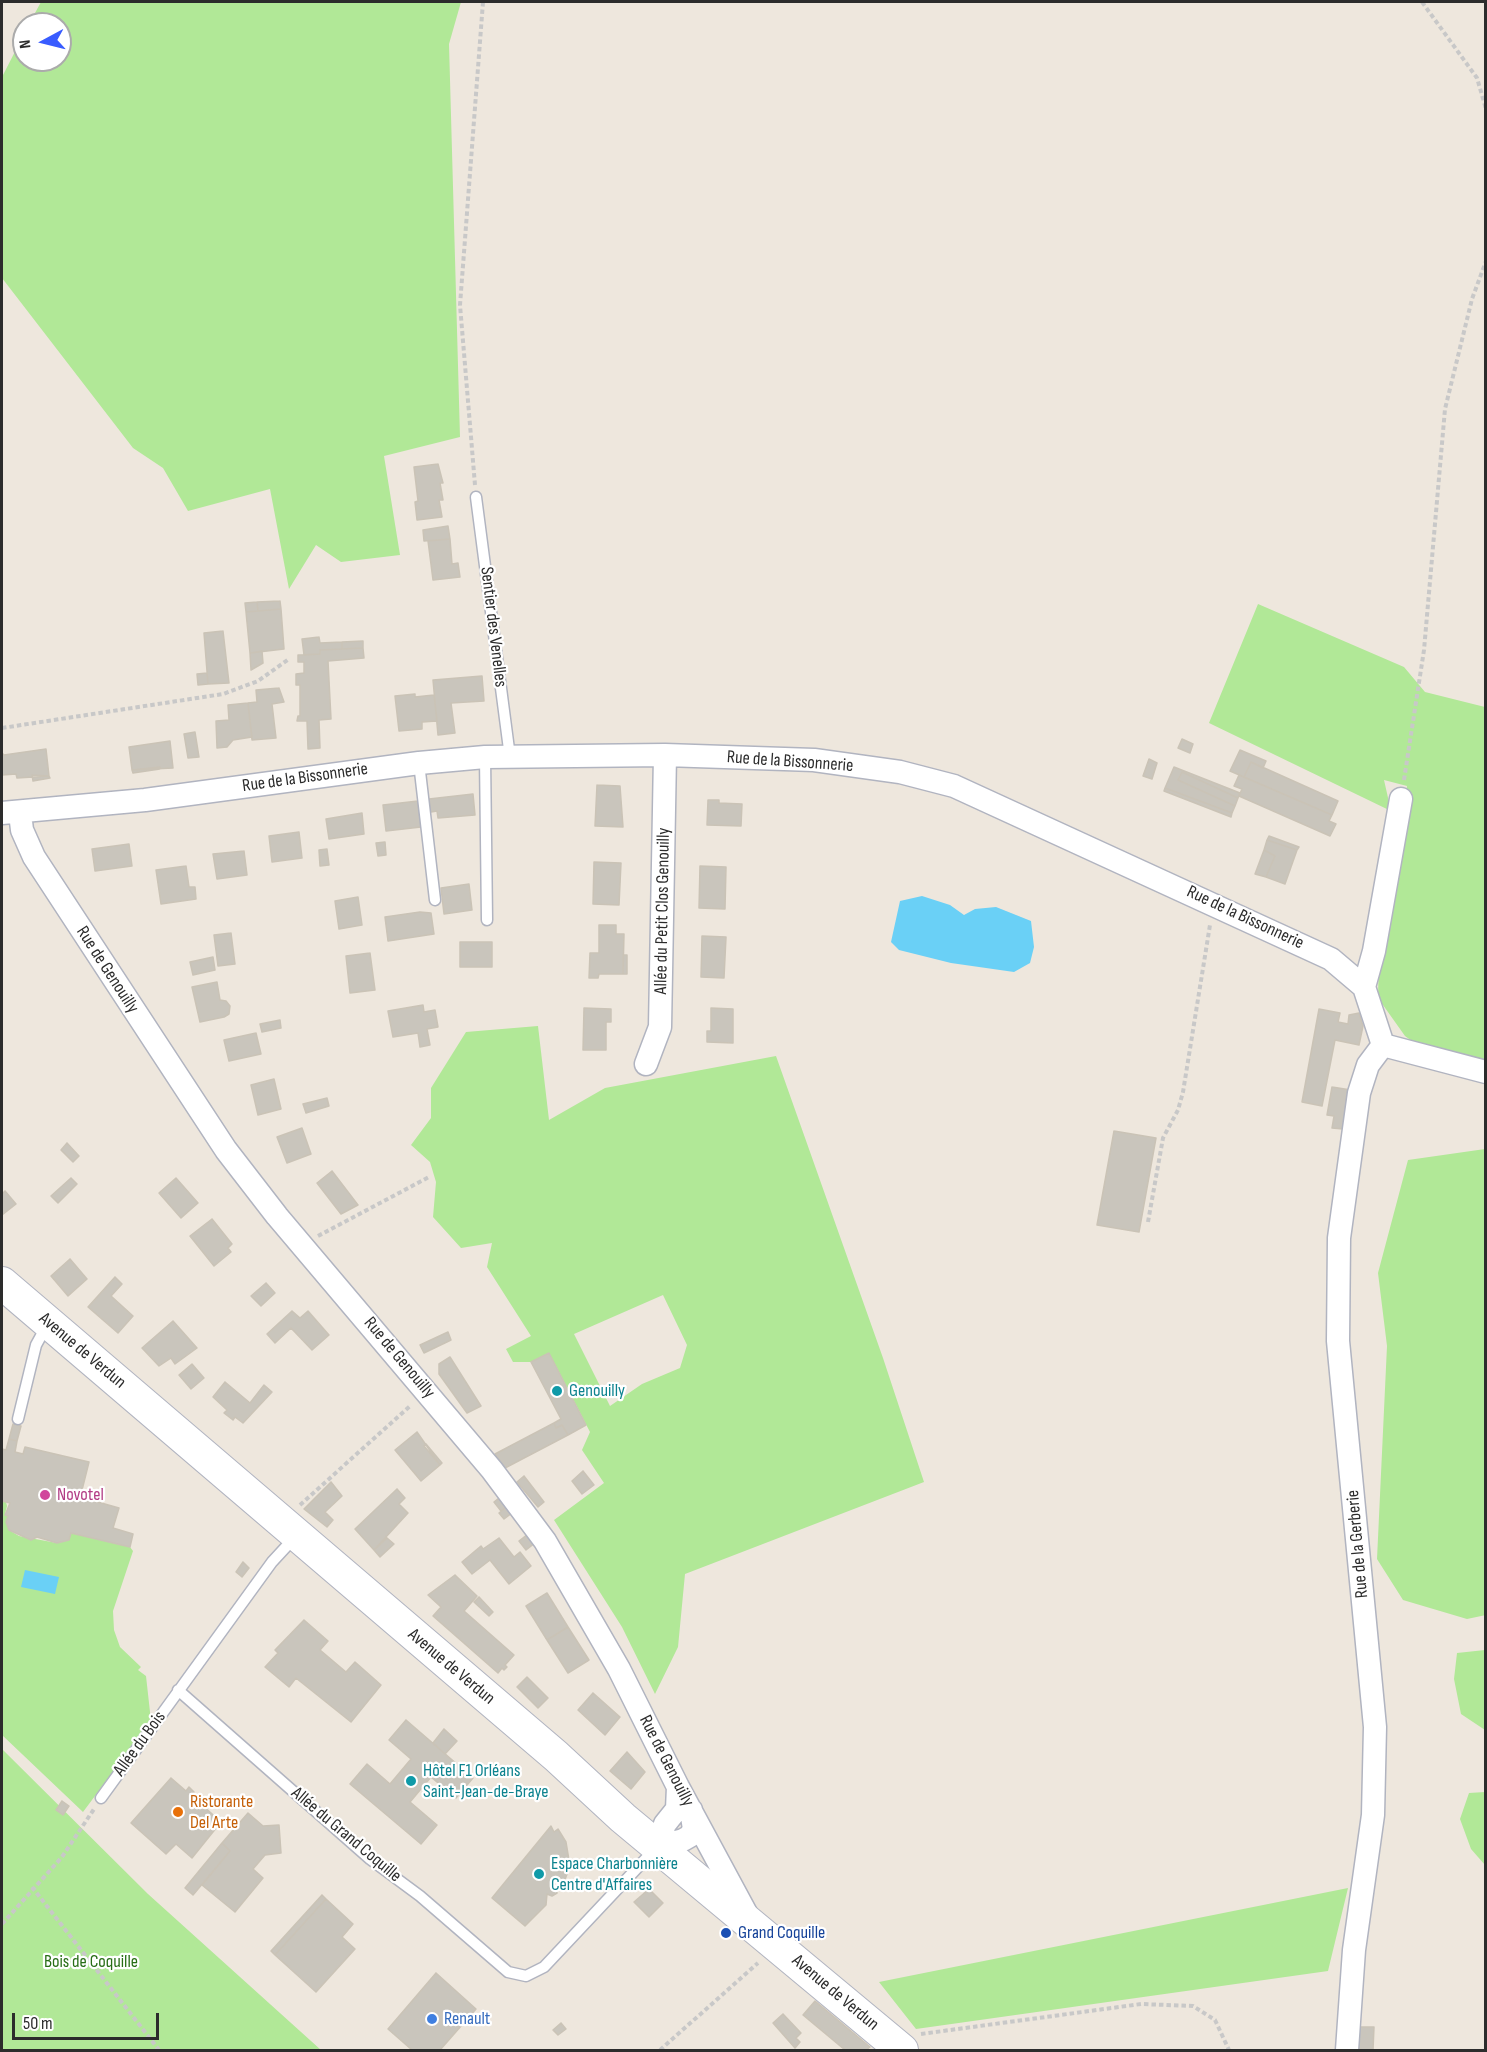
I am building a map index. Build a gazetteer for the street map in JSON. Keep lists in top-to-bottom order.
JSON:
{
  "streets": {
    "main road": ["Avenue de Verdun"],
    "street": [
      "Rue de la Bissonnerie",
      "Allée du Petit Clos Genouilly",
      "Rue de Genouilly",
      "Rue de la Gerberie"
    ],
    "lane": ["Sentier des Venelles", "Allée du Bois", "Allée du Grand Coquille"]
  },
  "crossings": [
    ["Sentier des Venelles", "Rue de la Bissonnerie"],
    ["Rue de la Bissonnerie", "Allée du Petit Clos Genouilly"],
    ["Rue de la Bissonnerie", "Rue de Genouilly"],
    ["Rue de Genouilly", "Avenue de Verdun"],
    ["Avenue de Verdun", "Allée du Grand Coquille"],
    ["Allée du Bois", "Allée du Grand Coquille"]
  ],
  "parks": ["Bois de Coquille"],
  "places": [
    "Genouilly",
    "Novotel",
    "Hôtel F1 Orléans Saint-Jean-de-Braye",
    "Ristorante Del Arte",
    "Espace Charbonnière Centre d'Affaires",
    "Grand Coquille",
    "Renault"
  ],
  "scale_bar": "50 m",
  "north": "left"
}
